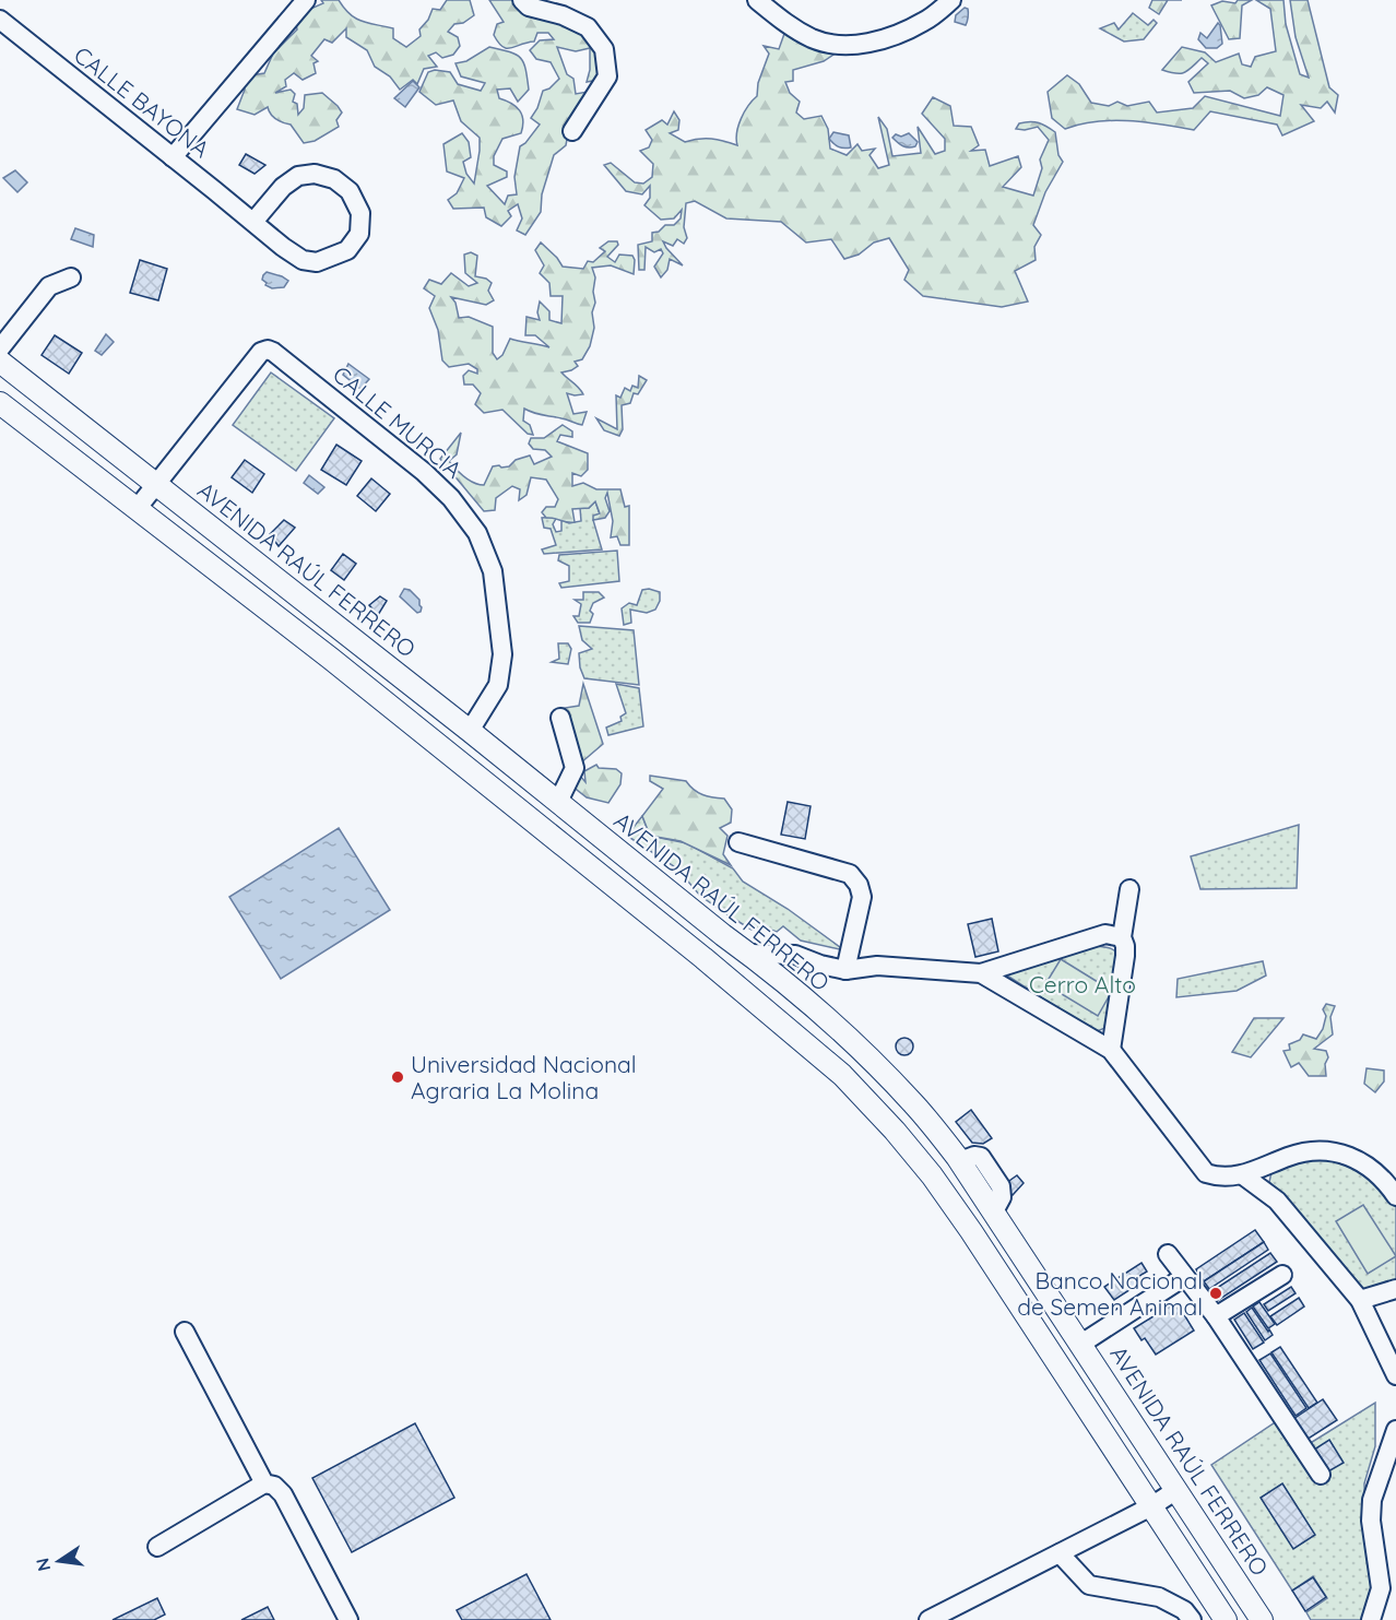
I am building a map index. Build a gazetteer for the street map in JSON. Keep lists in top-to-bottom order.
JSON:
{
  "streets": {
    "main road": ["AVENIDA RAÚL FERRERO"],
    "street": ["CALLE BAYONA", "CALLE MURCIA"]
  },
  "crossings": [
    ["CALLE MURCIA", "AVENIDA RAÚL FERRERO"]
  ],
  "parks": ["Cerro Alto"],
  "places": ["Universidad Nacional Agraria La Molina", "Banco Nacional de Semen Animal"],
  "north": "left"
}
